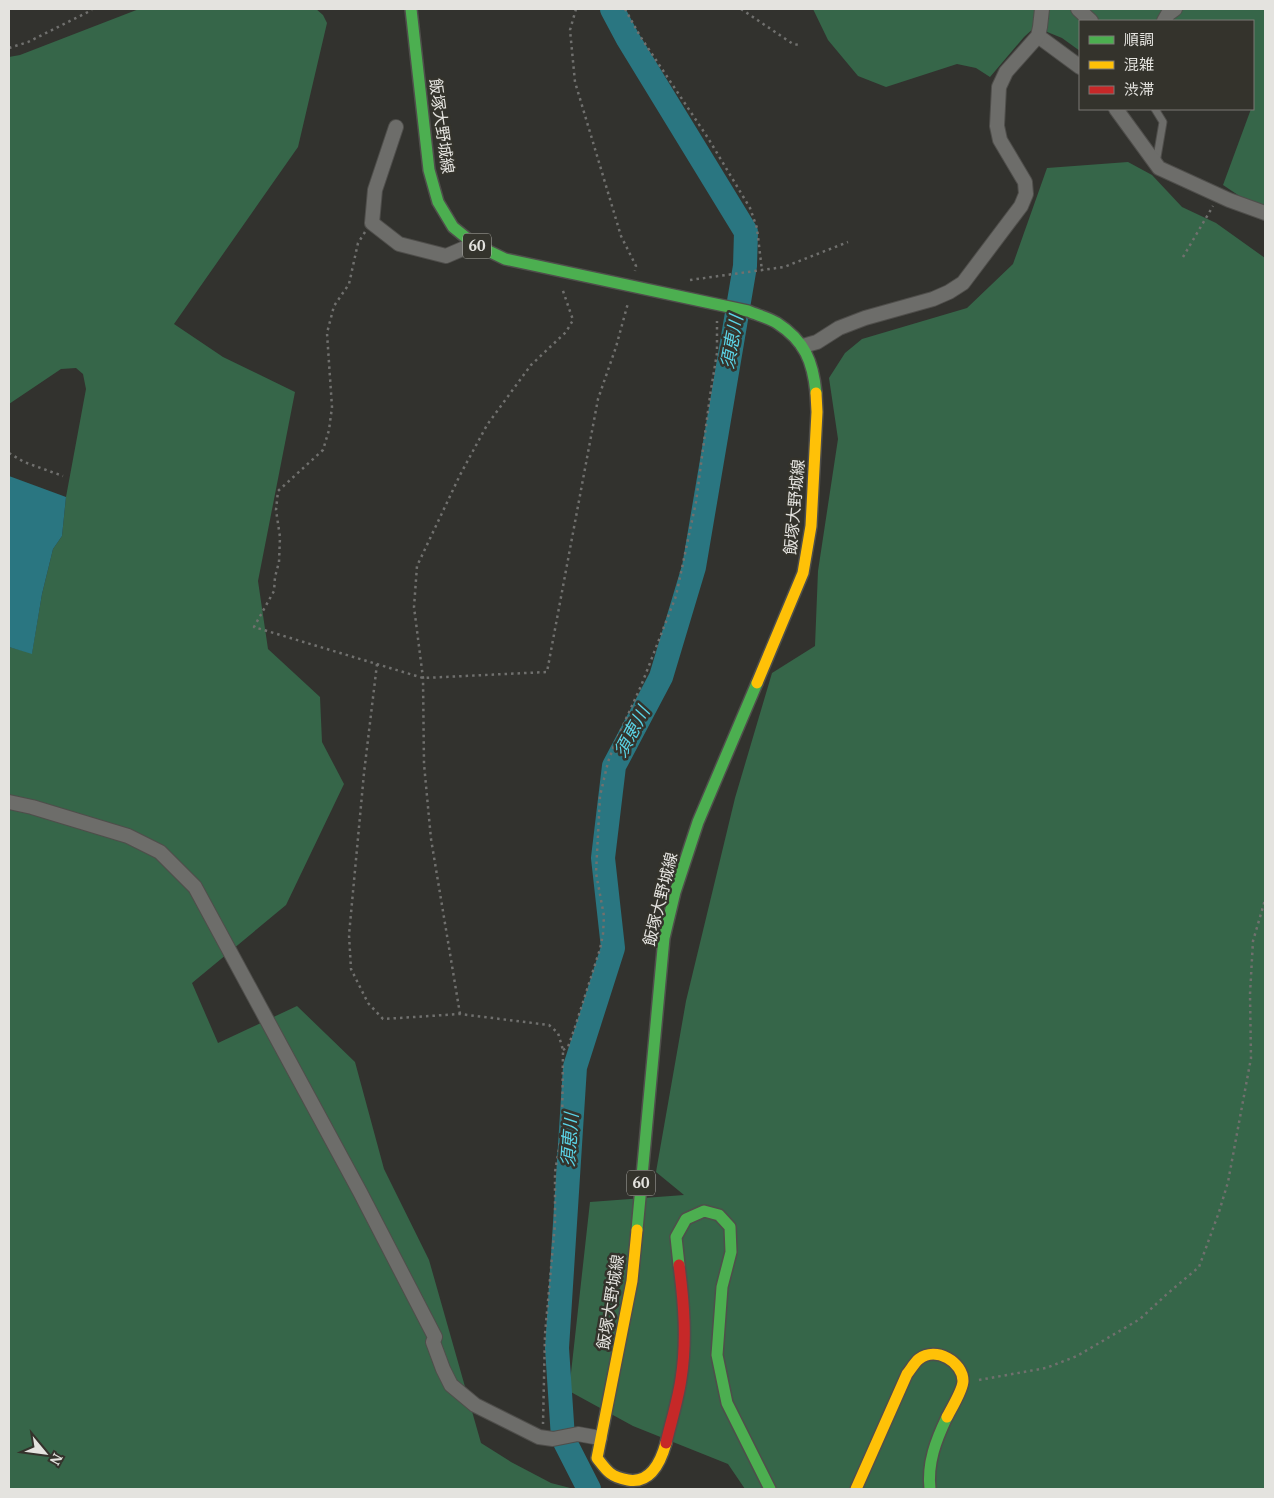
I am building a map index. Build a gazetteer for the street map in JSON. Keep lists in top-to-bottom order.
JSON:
{
  "streets": {
    "main road": ["飯塚大野城線", "60"]
  },
  "water": ["須恵川"],
  "legend": ["順調", "混雑", "渋滞"],
  "north": "bottom right"
}
